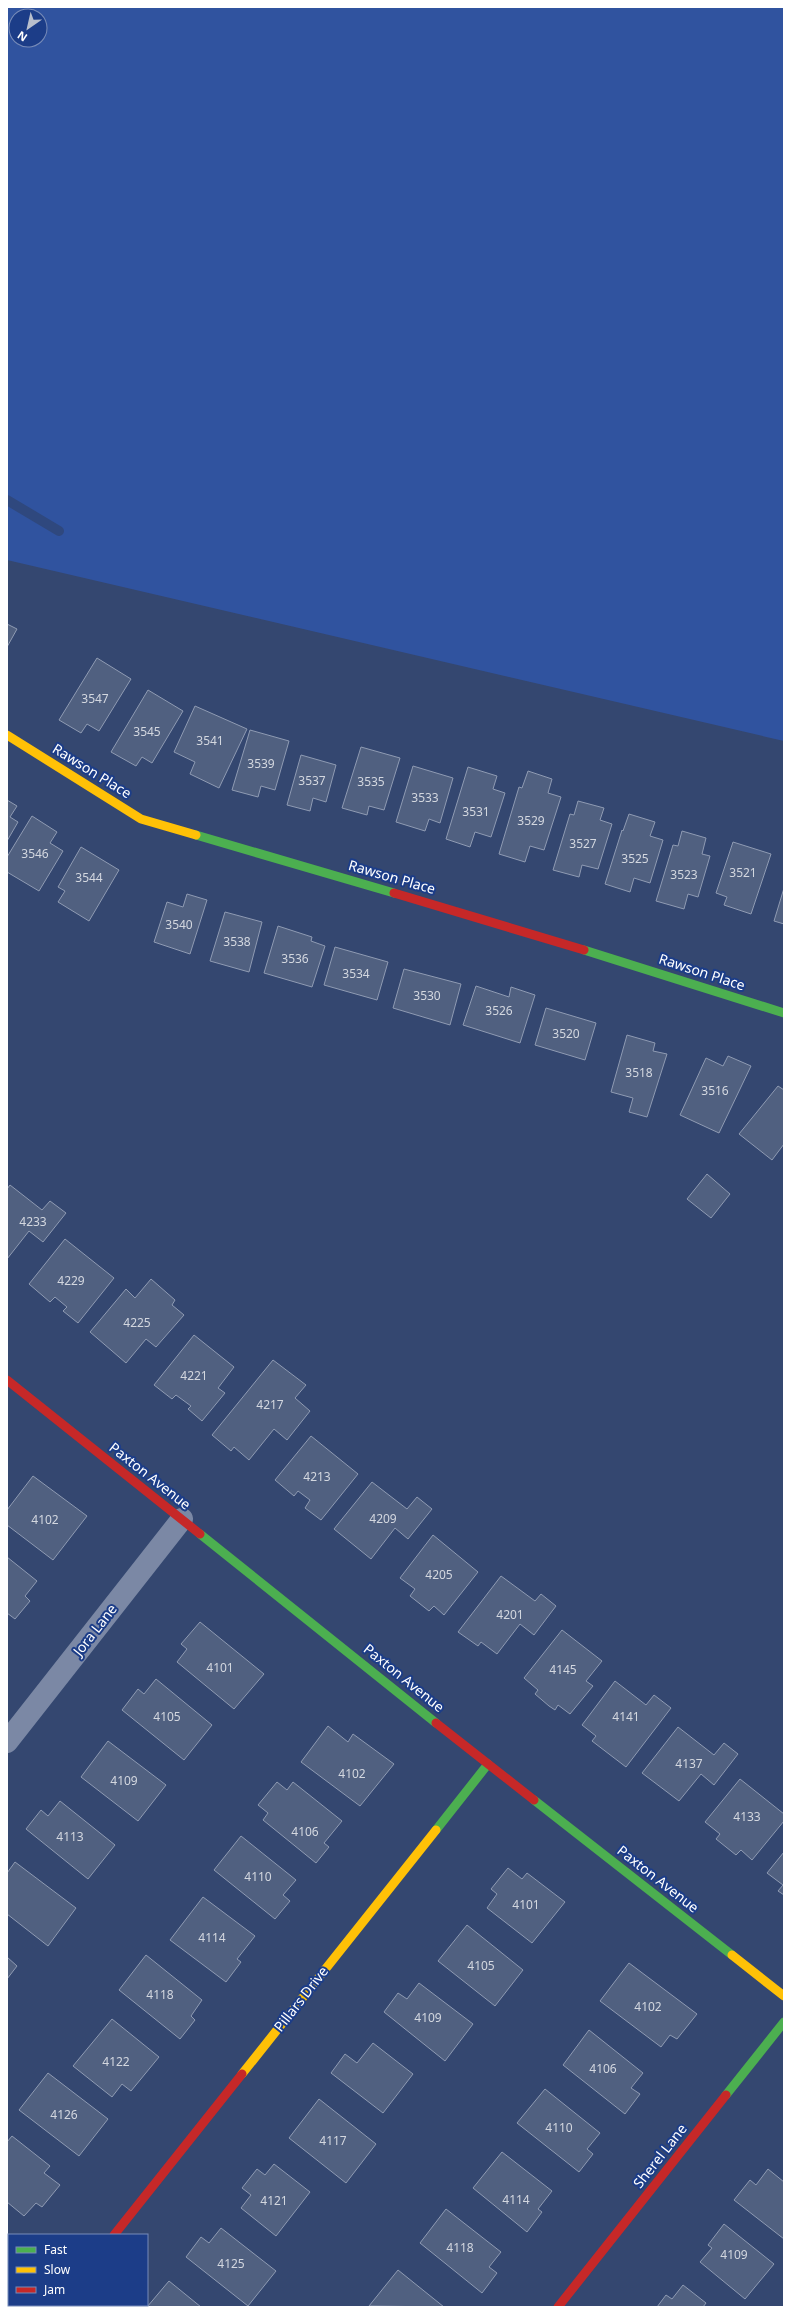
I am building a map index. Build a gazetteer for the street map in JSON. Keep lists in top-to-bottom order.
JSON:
{
  "streets": {
    "street": [
      "Rawson Place",
      "Paxton Avenue",
      "Jora Lane",
      "Pillars Drive",
      "Sherel Lane"
    ]
  },
  "crossings": [
    ["Paxton Avenue", "Jora Lane"],
    ["Paxton Avenue", "Pillars Drive"]
  ],
  "house_numbers": [
    "3547",
    "3545",
    "3541",
    "3539",
    "3537",
    "3535",
    "3533",
    "3531",
    "3529",
    "3527",
    "3546",
    "3525",
    "3521",
    "3523",
    "3544",
    "3540",
    "3538",
    "3536",
    "3534",
    "3530",
    "3526",
    "3520",
    "3518",
    "3516",
    "4233",
    "4229",
    "4225",
    "4221",
    "4217",
    "4213",
    "4209",
    "4102",
    "4205",
    "4201",
    "4101",
    "4145",
    "4105",
    "4141",
    "4137",
    "4102",
    "4109",
    "4133",
    "4106",
    "4113",
    "4110",
    "4101",
    "4114",
    "4105",
    "4118",
    "4102",
    "4109",
    "4122",
    "4106",
    "4126",
    "4110",
    "4117",
    "4114",
    "4121",
    "4118",
    "4109",
    "4125"
  ],
  "legend": ["Fast", "Slow", "Jam"],
  "north": "bottom left"
}
